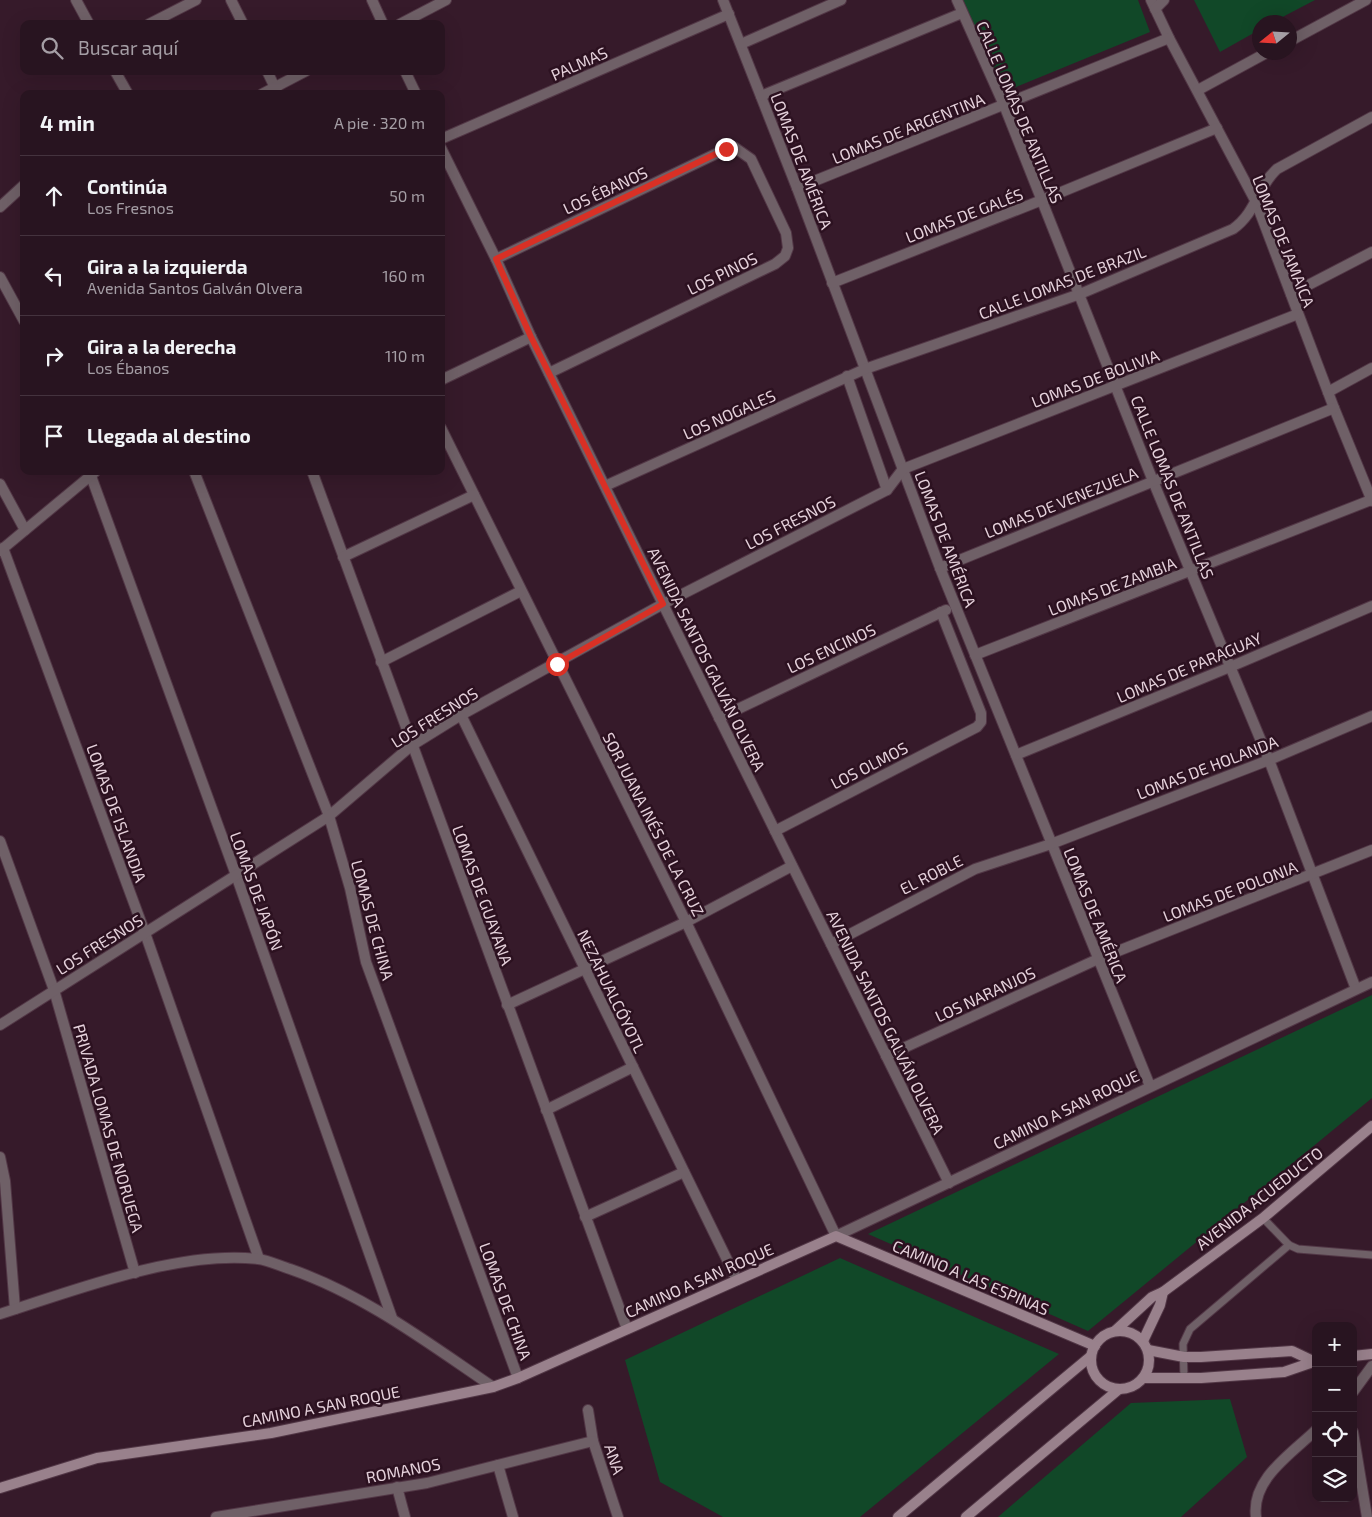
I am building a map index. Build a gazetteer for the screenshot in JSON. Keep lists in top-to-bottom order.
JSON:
{
  "streets": {
    "street": [
      "PALMAS",
      "CALLE LOMAS DE ANTILLAS",
      "LOMAS DE ARGENTINA",
      "LOMAS DE AMÉRICA",
      "LOS ÉBANOS",
      "LOMAS DE GALÉS",
      "LOMAS DE JAMAICA",
      "LOS PINOS",
      "CALLE LOMAS DE BRAZIL",
      "LOMAS DE BOLIVIA",
      "LOS NOGALES",
      "LOMAS DE VENEZUELA",
      "LOS FRESNOS",
      "LOMAS DE ZAMBIA",
      "LOS ENCINOS",
      "AVENIDA SANTOS GALVÁN OLVERA",
      "LOMAS DE PARAGUAY",
      "LOS OLMOS",
      "LOMAS DE HOLANDA",
      "LOMAS DE ISLANDIA",
      "SOR JUANA INÉS DE LA CRUZ",
      "EL ROBLE",
      "LOMAS DE JAPÓN",
      "LOMAS DE POLONIA",
      "LOMAS DE GUAYANA",
      "LOMAS DE CHINA",
      "NEZAHUALCÓYOTL",
      "LOS NARANJOS",
      "CAMINO A SAN ROQUE",
      "PRIVADA LOMAS DE NORUEGA",
      "AVENIDA ACUEDUCTO",
      "CAMINO A LAS ESPINAS",
      "ANA",
      "ROMANOS"
    ]
  },
  "crossings": [
    ["PALMAS", "LOMAS DE AMÉRICA"],
    ["CALLE LOMAS DE ANTILLAS", "LOMAS DE ARGENTINA"],
    ["CALLE LOMAS DE ANTILLAS", "LOMAS DE GALÉS"],
    ["CALLE LOMAS DE ANTILLAS", "CALLE LOMAS DE BRAZIL"],
    ["CALLE LOMAS DE ANTILLAS", "LOMAS DE BOLIVIA"],
    ["CALLE LOMAS DE ANTILLAS", "LOMAS DE VENEZUELA"],
    ["CALLE LOMAS DE ANTILLAS", "LOMAS DE ZAMBIA"],
    ["CALLE LOMAS DE ANTILLAS", "LOMAS DE PARAGUAY"],
    ["CALLE LOMAS DE ANTILLAS", "LOMAS DE HOLANDA"],
    ["CALLE LOMAS DE ANTILLAS", "LOMAS DE POLONIA"],
    ["CALLE LOMAS DE ANTILLAS", "CAMINO A SAN ROQUE"],
    ["LOMAS DE ARGENTINA", "LOMAS DE AMÉRICA"],
    ["LOMAS DE ARGENTINA", "LOMAS DE JAMAICA"],
    ["LOMAS DE AMÉRICA", "LOMAS DE GALÉS"],
    ["LOMAS DE AMÉRICA", "CALLE LOMAS DE BRAZIL"],
    ["LOMAS DE AMÉRICA", "LOMAS DE BOLIVIA"],
    ["LOMAS DE AMÉRICA", "LOS NOGALES"],
    ["LOMAS DE AMÉRICA", "LOMAS DE VENEZUELA"],
    ["LOMAS DE AMÉRICA", "LOS FRESNOS"],
    ["LOMAS DE AMÉRICA", "LOMAS DE ZAMBIA"],
    ["LOMAS DE AMÉRICA", "LOS ENCINOS"],
    ["LOMAS DE AMÉRICA", "LOMAS DE PARAGUAY"],
    ["LOMAS DE AMÉRICA", "LOMAS DE HOLANDA"],
    ["LOMAS DE AMÉRICA", "EL ROBLE"],
    ["LOMAS DE AMÉRICA", "LOMAS DE POLONIA"],
    ["LOMAS DE AMÉRICA", "LOS NARANJOS"],
    ["LOMAS DE AMÉRICA", "CAMINO A SAN ROQUE"],
    ["LOS ÉBANOS", "LOS PINOS"],
    ["LOS ÉBANOS", "AVENIDA SANTOS GALVÁN OLVERA"],
    ["LOMAS DE GALÉS", "LOMAS DE JAMAICA"],
    ["LOMAS DE JAMAICA", "CALLE LOMAS DE BRAZIL"],
    ["LOMAS DE JAMAICA", "LOMAS DE BOLIVIA"],
    ["LOMAS DE JAMAICA", "LOMAS DE VENEZUELA"],
    ["LOMAS DE JAMAICA", "LOMAS DE ZAMBIA"],
    ["LOS PINOS", "AVENIDA SANTOS GALVÁN OLVERA"],
    ["CALLE LOMAS DE BRAZIL", "LOS NOGALES"],
    ["LOMAS DE BOLIVIA", "LOS FRESNOS"],
    ["LOS NOGALES", "AVENIDA SANTOS GALVÁN OLVERA"],
    ["LOS FRESNOS", "AVENIDA SANTOS GALVÁN OLVERA"],
    ["LOS FRESNOS", "LOMAS DE ISLANDIA"],
    ["LOS FRESNOS", "SOR JUANA INÉS DE LA CRUZ"],
    ["LOS FRESNOS", "LOMAS DE JAPÓN"],
    ["LOS FRESNOS", "LOMAS DE GUAYANA"],
    ["LOS FRESNOS", "LOMAS DE CHINA"],
    ["LOS FRESNOS", "NEZAHUALCÓYOTL"],
    ["LOS FRESNOS", "PRIVADA LOMAS DE NORUEGA"],
    ["LOS ENCINOS", "AVENIDA SANTOS GALVÁN OLVERA"],
    ["LOS ENCINOS", "LOS OLMOS"],
    ["AVENIDA SANTOS GALVÁN OLVERA", "LOS OLMOS"],
    ["AVENIDA SANTOS GALVÁN OLVERA", "EL ROBLE"],
    ["AVENIDA SANTOS GALVÁN OLVERA", "LOS NARANJOS"],
    ["AVENIDA SANTOS GALVÁN OLVERA", "CAMINO A SAN ROQUE"],
    ["LOMAS DE HOLANDA", "EL ROBLE"],
    ["SOR JUANA INÉS DE LA CRUZ", "CAMINO A SAN ROQUE"],
    ["SOR JUANA INÉS DE LA CRUZ", "CAMINO A LAS ESPINAS"],
    ["LOMAS DE POLONIA", "LOS NARANJOS"],
    ["LOMAS DE GUAYANA", "CAMINO A SAN ROQUE"],
    ["LOMAS DE CHINA", "CAMINO A SAN ROQUE"],
    ["NEZAHUALCÓYOTL", "CAMINO A SAN ROQUE"],
    ["CAMINO A SAN ROQUE", "CAMINO A LAS ESPINAS"],
    ["AVENIDA ACUEDUCTO", "CAMINO A LAS ESPINAS"],
    ["ANA", "ROMANOS"]
  ],
  "north": "left",
  "page": {
    "search": "Buscar aquí",
    "heading": ["4 min", "A pie · 320 m"],
    "list": [
      ["Continúa", "Los Fresnos", "50 m"],
      ["Gira a la izquierda", "Avenida Santos Galván Olvera", "160 m"],
      ["Gira a la derecha", "Los Ébanos", "110 m"],
      "Llegada al destino"
    ],
    "map_buttons": ["+", "−"]
  }
}
